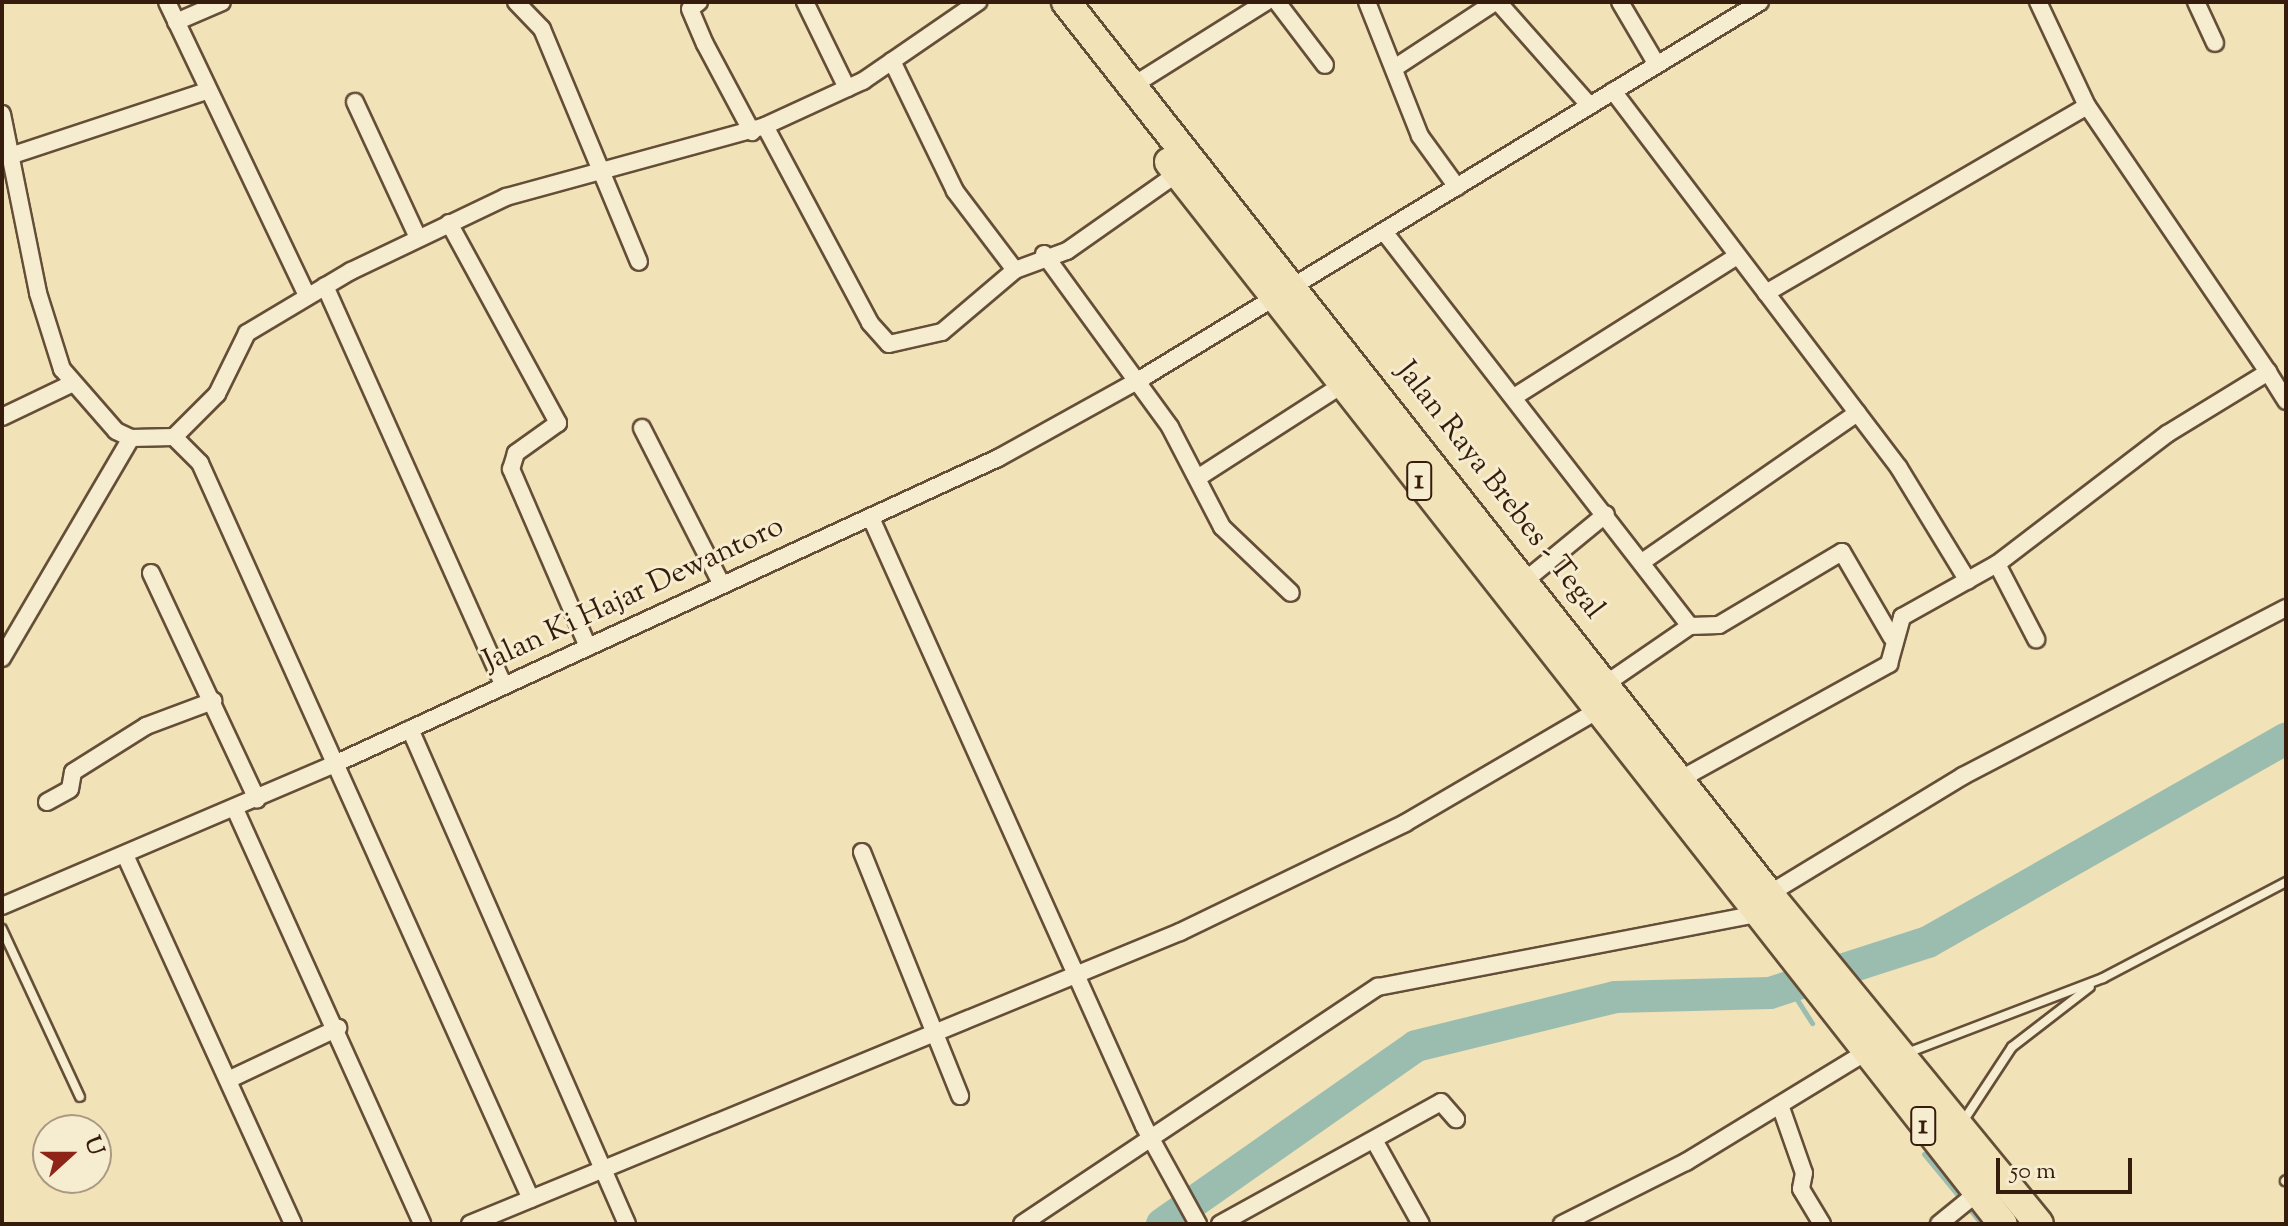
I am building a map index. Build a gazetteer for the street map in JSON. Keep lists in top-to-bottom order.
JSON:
{
  "streets": {
    "highway": ["1", "Jalan Raya Brebes - Tegal"],
    "street": ["Jalan Ki Hajar Dewantoro"]
  },
  "crossings": [
    ["1", "Jalan Raya Brebes - Tegal"],
    ["Jalan Raya Brebes - Tegal", "Jalan Ki Hajar Dewantoro"]
  ],
  "scale_bar": "50 m",
  "north": "right"
}
